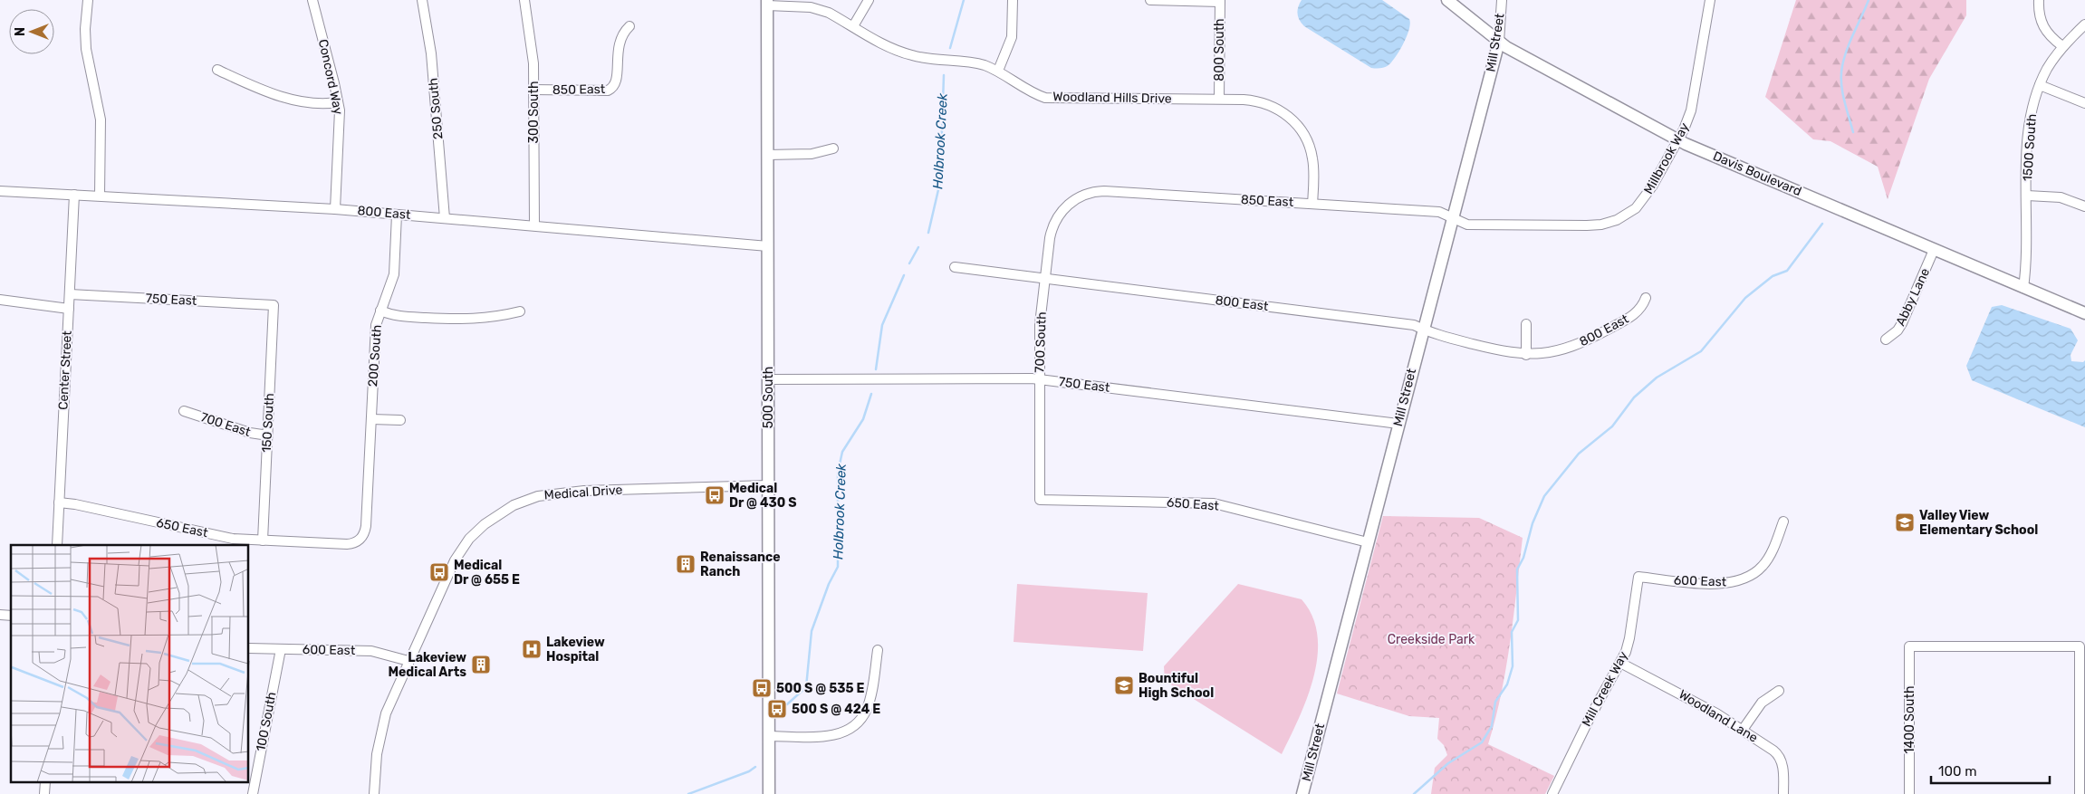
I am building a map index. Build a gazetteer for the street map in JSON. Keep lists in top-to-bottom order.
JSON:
{
  "streets": {
    "street": [
      "Mill Street",
      "800 South",
      "Concord Way",
      "850 East",
      "Woodland Hills Drive",
      "250 South",
      "300 South",
      "1500 South",
      "Millbrook Way",
      "Davis Boulevard",
      "800 East",
      "Abby Lane",
      "750 East",
      "700 South",
      "200 South",
      "Center Street",
      "500 South",
      "150 South",
      "700 East",
      "Medical Drive",
      "650 East",
      "600 East",
      "Mill Creek Way",
      "Woodland Lane",
      "1400 South",
      "100 South"
    ]
  },
  "crossings": [
    ["Mill Street", "850 East"],
    ["Mill Street", "Millbrook Way"],
    ["Mill Street", "Davis Boulevard"],
    ["Mill Street", "800 East"],
    ["Mill Street", "750 East"],
    ["Mill Street", "650 East"],
    ["800 South", "Woodland Hills Drive"],
    ["Concord Way", "800 East"],
    ["850 East", "Woodland Hills Drive"],
    ["850 East", "300 South"],
    ["850 East", "Millbrook Way"],
    ["850 East", "700 South"],
    ["Woodland Hills Drive", "500 South"],
    ["250 South", "800 East"],
    ["300 South", "800 East"],
    ["1500 South", "Davis Boulevard"],
    ["Millbrook Way", "Davis Boulevard"],
    ["Davis Boulevard", "Abby Lane"],
    ["800 East", "700 South"],
    ["800 East", "200 South"],
    ["800 East", "Center Street"],
    ["800 East", "500 South"],
    ["750 East", "700 South"],
    ["750 East", "Center Street"],
    ["750 East", "500 South"],
    ["750 East", "150 South"],
    ["700 South", "650 East"],
    ["200 South", "650 East"],
    ["Center Street", "650 East"],
    ["500 South", "Medical Drive"],
    ["150 South", "700 East"],
    ["150 South", "650 East"],
    ["Medical Drive", "600 East"],
    ["600 East", "Mill Creek Way"],
    ["600 East", "100 South"],
    ["Mill Creek Way", "Woodland Lane"]
  ],
  "water": ["Holbrook Creek"],
  "parks": ["Creekside Park"],
  "places": {
    "bus stop": [
      "Medical Dr @ 430 S",
      "Medical Dr @ 655 E",
      "500 S @ 535 E",
      "500 S @ 424 E"
    ],
    "school or university": ["Valley View Elementary School", "Bountiful High School"],
    "building": ["Renaissance Ranch", "Lakeview Medical Arts"],
    "hospital": ["Lakeview Hospital"]
  },
  "scale_bar": "100 m",
  "north": "left"
}
